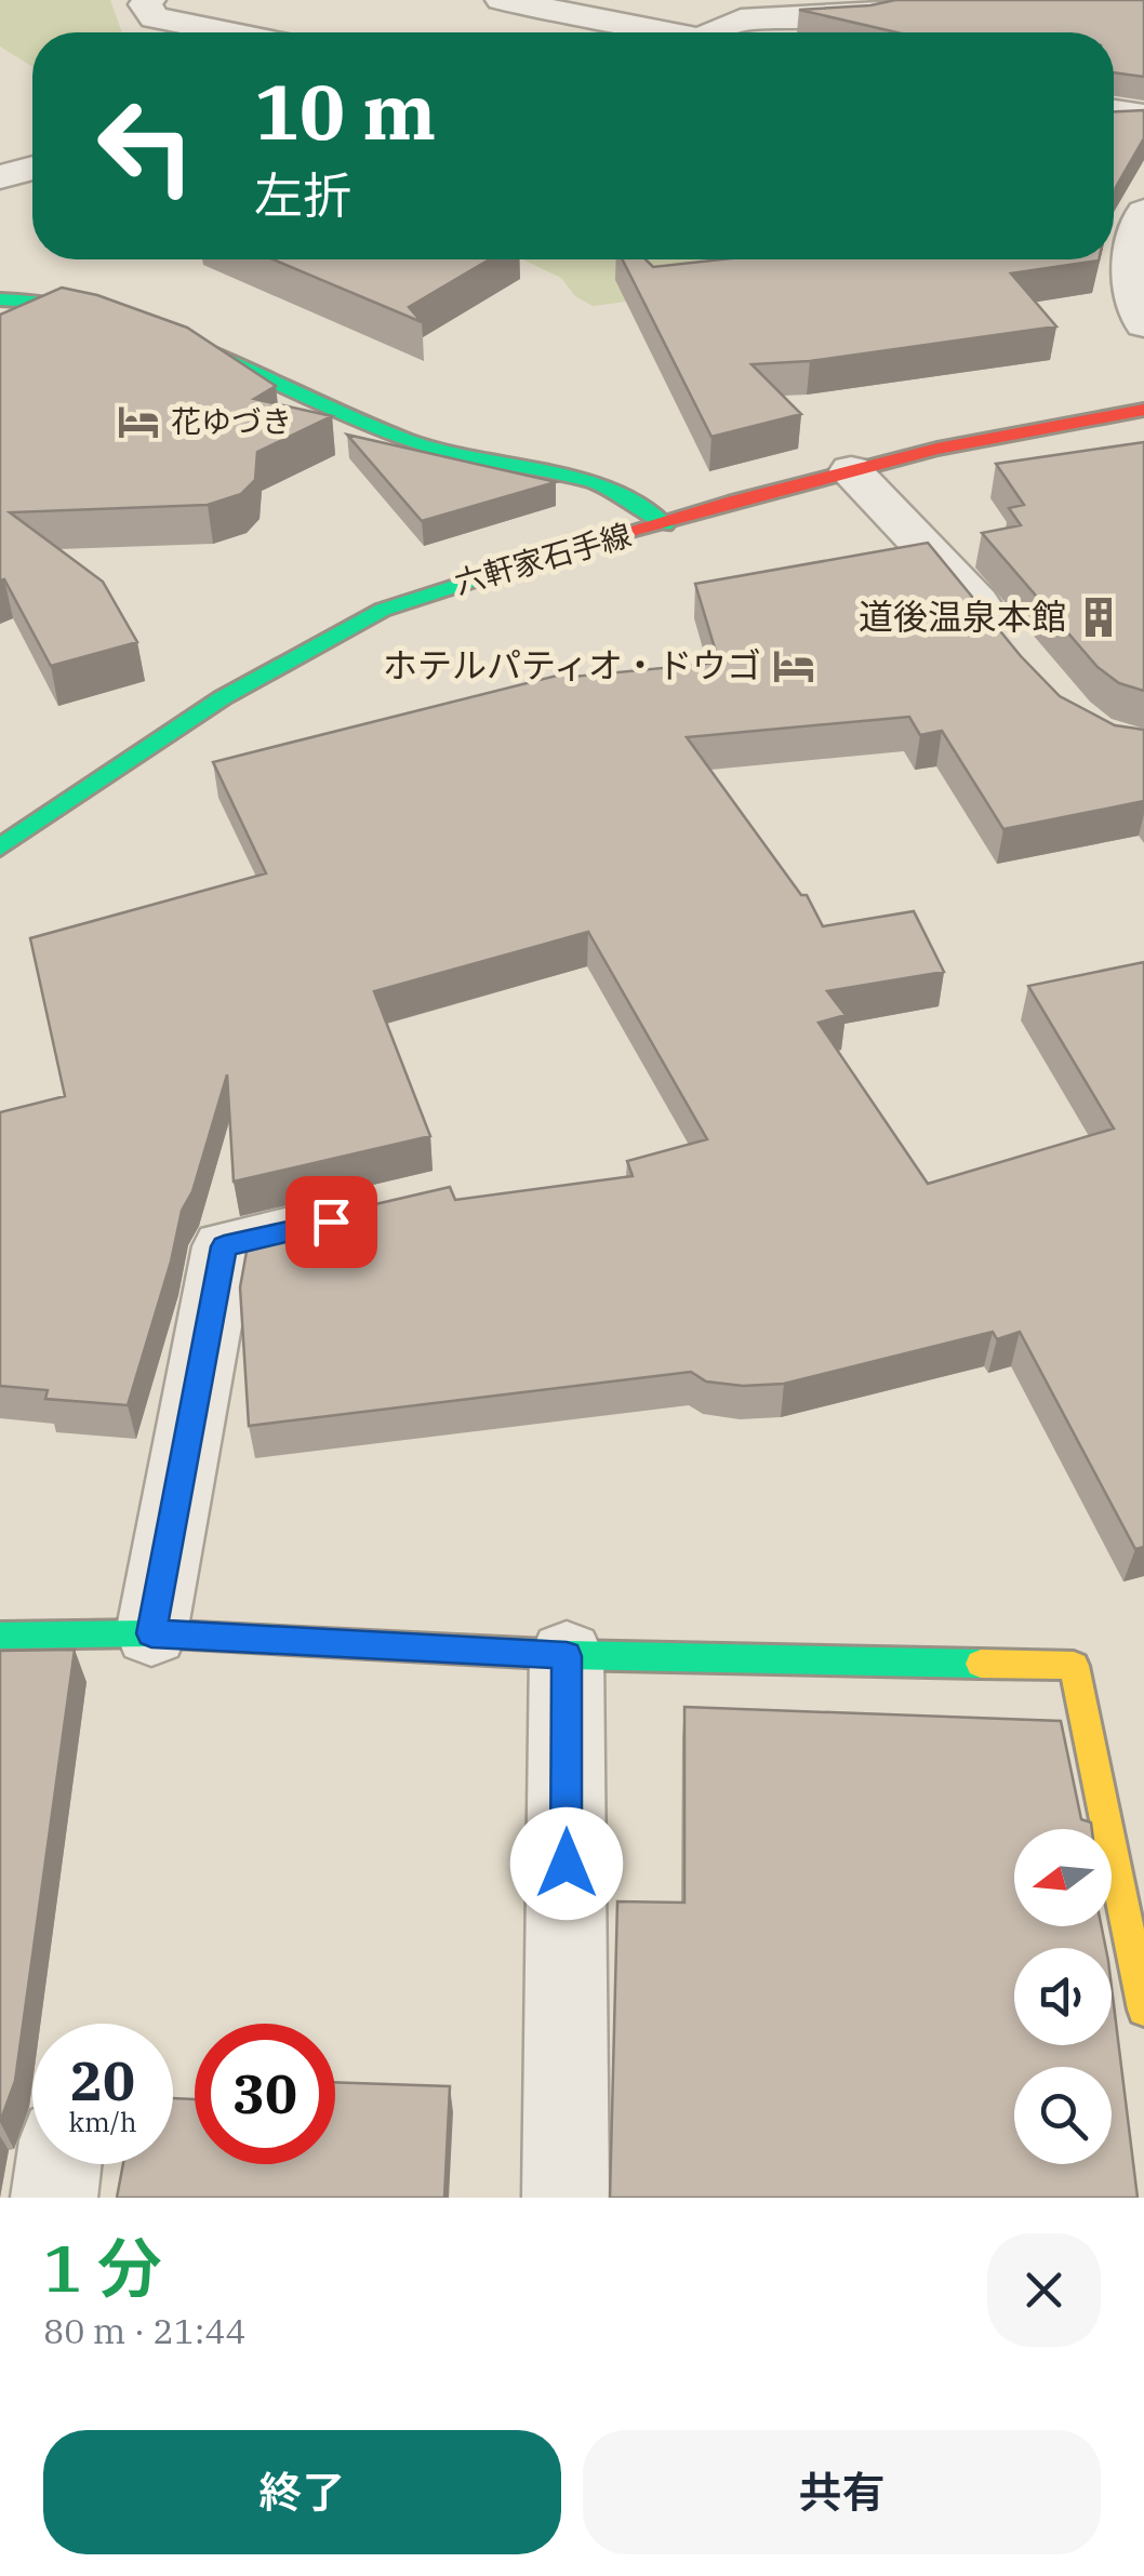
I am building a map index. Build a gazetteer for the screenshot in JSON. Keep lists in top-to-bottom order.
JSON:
{
  "streets": {
    "street": ["六軒家石手線"]
  },
  "places": {
    "hotel": ["花ゆづき", "ホテルパティオ・ドウゴ"],
    "building": ["道後温泉本館"]
  },
  "north": "left",
  "page": {
    "turn": ["10 m", "左折"],
    "speed": "20 km/h",
    "limit": "30",
    "heading": ["1 分", "80 m · 21:44"],
    "buttons": ["終了", "共有"]
  }
}
